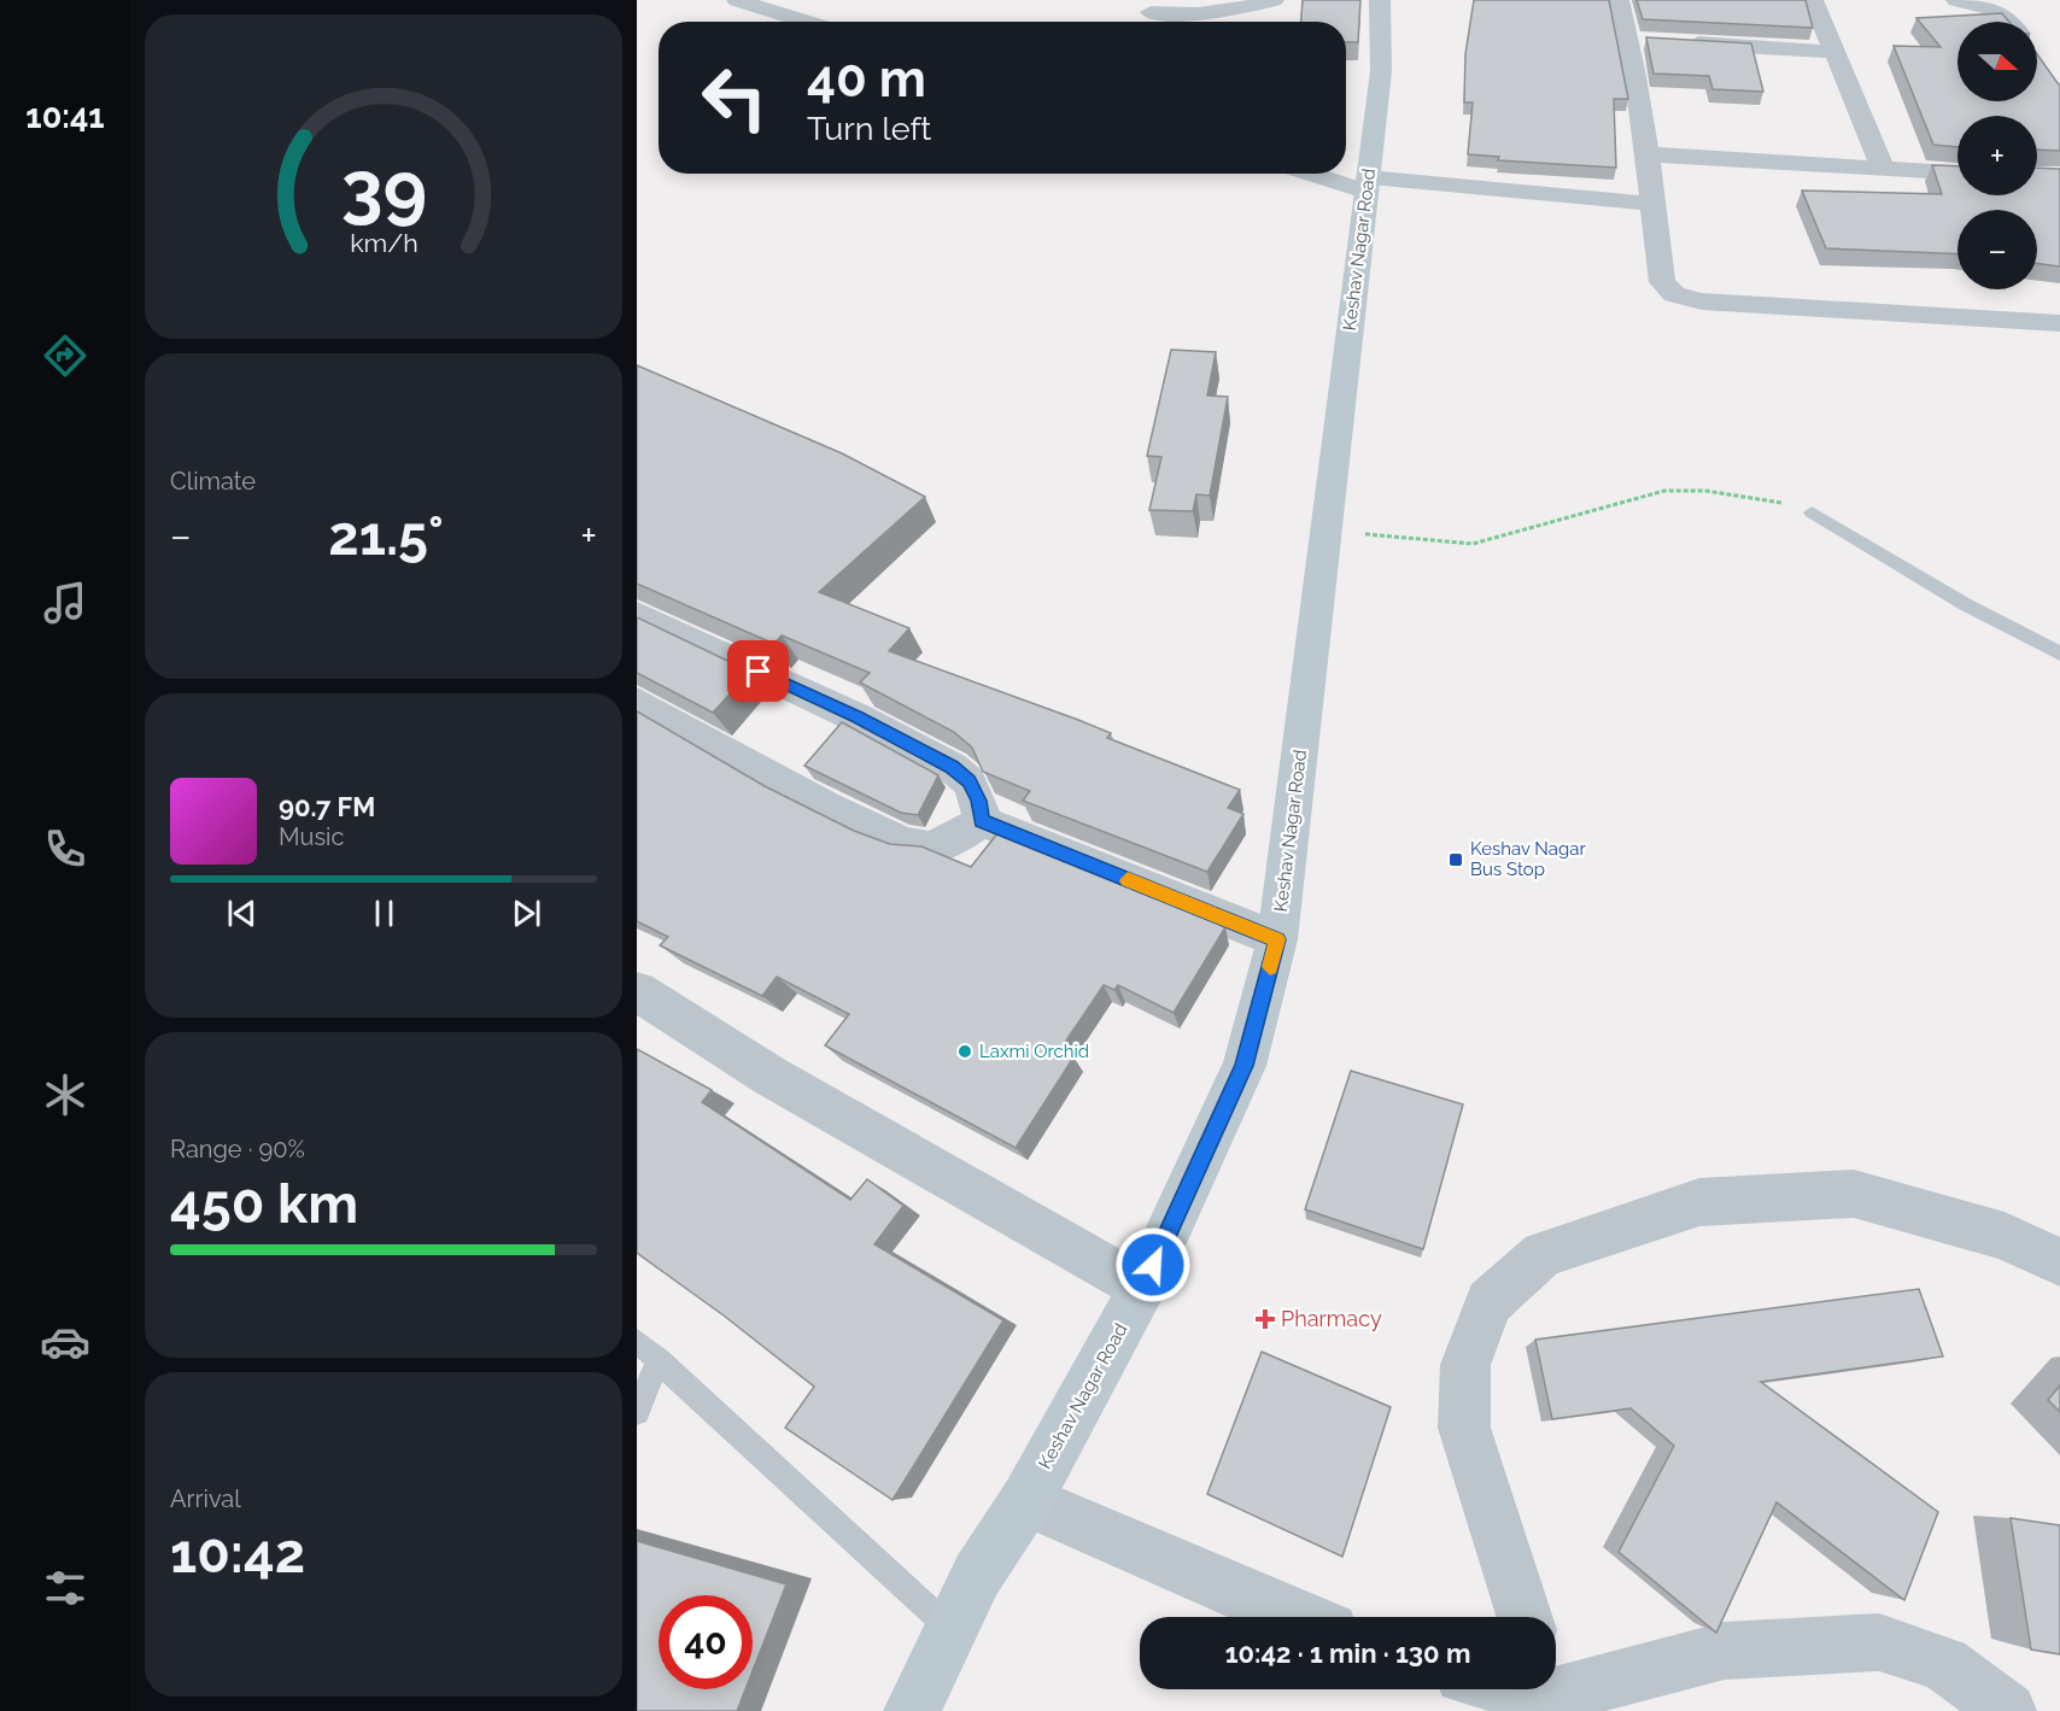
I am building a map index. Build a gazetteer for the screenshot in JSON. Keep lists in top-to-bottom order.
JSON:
{
  "streets": {
    "street": ["Keshav Nagar Road"]
  },
  "places": {
    "transit": ["Keshav Nagar Bus Stop"],
    "other": ["Laxmi Orchid"],
    "health": ["Pharmacy"]
  },
  "north": "right",
  "page": {
    "tabs": "10:41",
    "map_buttons": ["+", "−"],
    "turn": ["40 m", "Turn left"],
    "tile": [
      "Climate",
      ["Range · 90%", "450 km"],
      ["Arrival", "10:42"]
    ],
    "heat": ["−", "21.5°", "+"],
    "song": ["90.7 FM", "Music"],
    "limit": "40",
    "trip": "10:42 · 1 min · 130 m",
    "gauge": ["39", "km/h"]
  }
}
